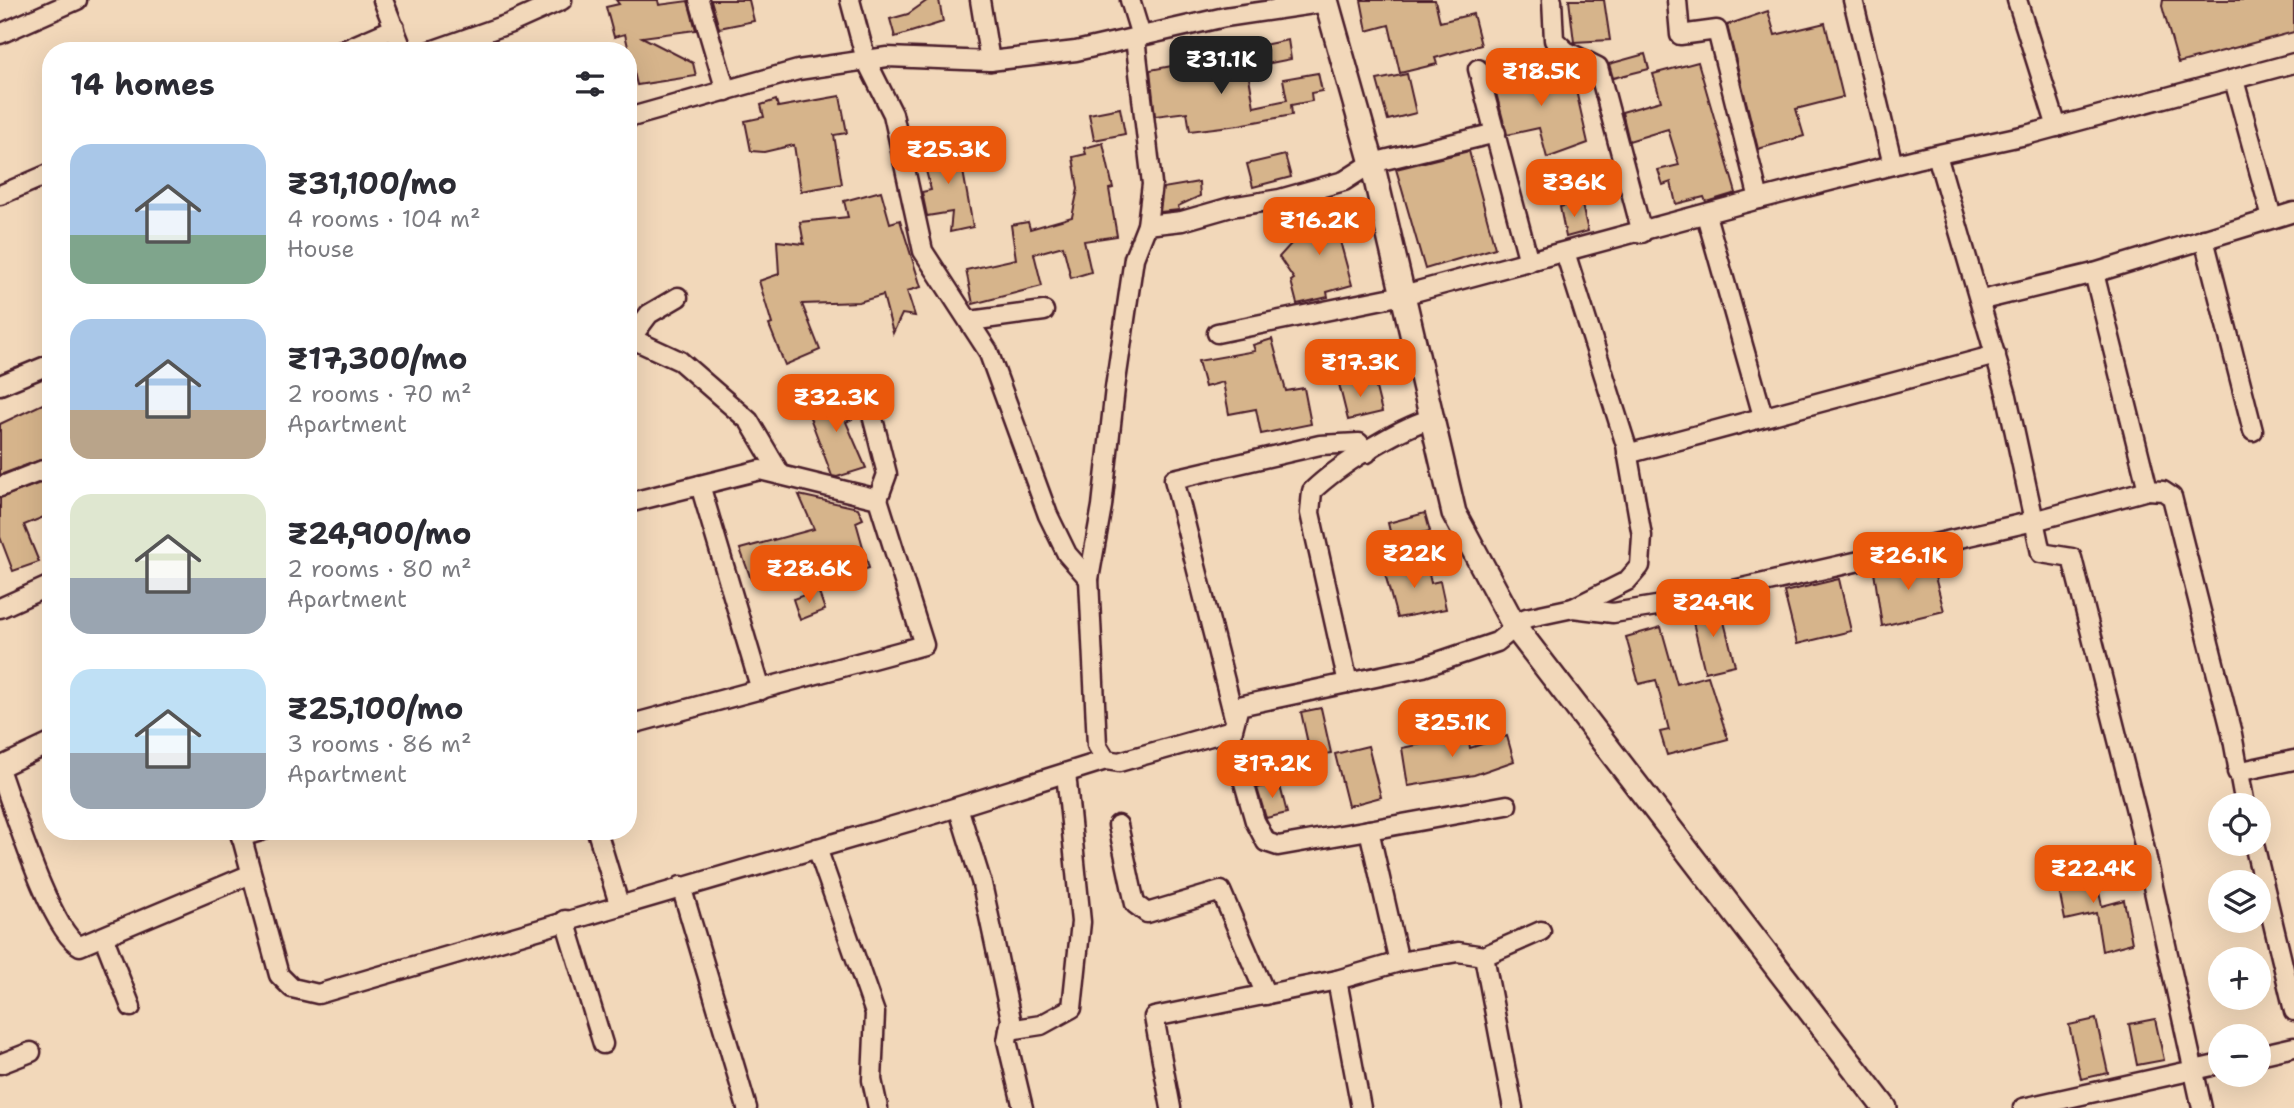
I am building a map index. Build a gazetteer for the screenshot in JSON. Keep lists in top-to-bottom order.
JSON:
{
  "page": {
    "price": [
      "₹31.1K",
      "₹18.5K",
      "₹25.3K",
      "₹36K",
      "₹16.2K",
      "₹17.3K",
      "₹32.3K",
      "₹22K",
      "₹26.1K",
      "₹28.6K",
      "₹24.9K",
      "₹25.1K",
      "₹17.2K",
      "₹22.4K"
    ],
    "heading": "14 homes",
    "list": [
      {
        "name": "₹31,100/mo",
        "note": "4 rooms · 104 m² · House"
      },
      {
        "name": "₹17,300/mo",
        "note": "2 rooms · 70 m² · Apartment"
      },
      {
        "name": "₹24,900/mo",
        "note": "2 rooms · 80 m² · Apartment"
      },
      {
        "name": "₹25,100/mo",
        "note": "3 rooms · 86 m² · Apartment"
      }
    ],
    "map_buttons": ["+", "−"]
  }
}
